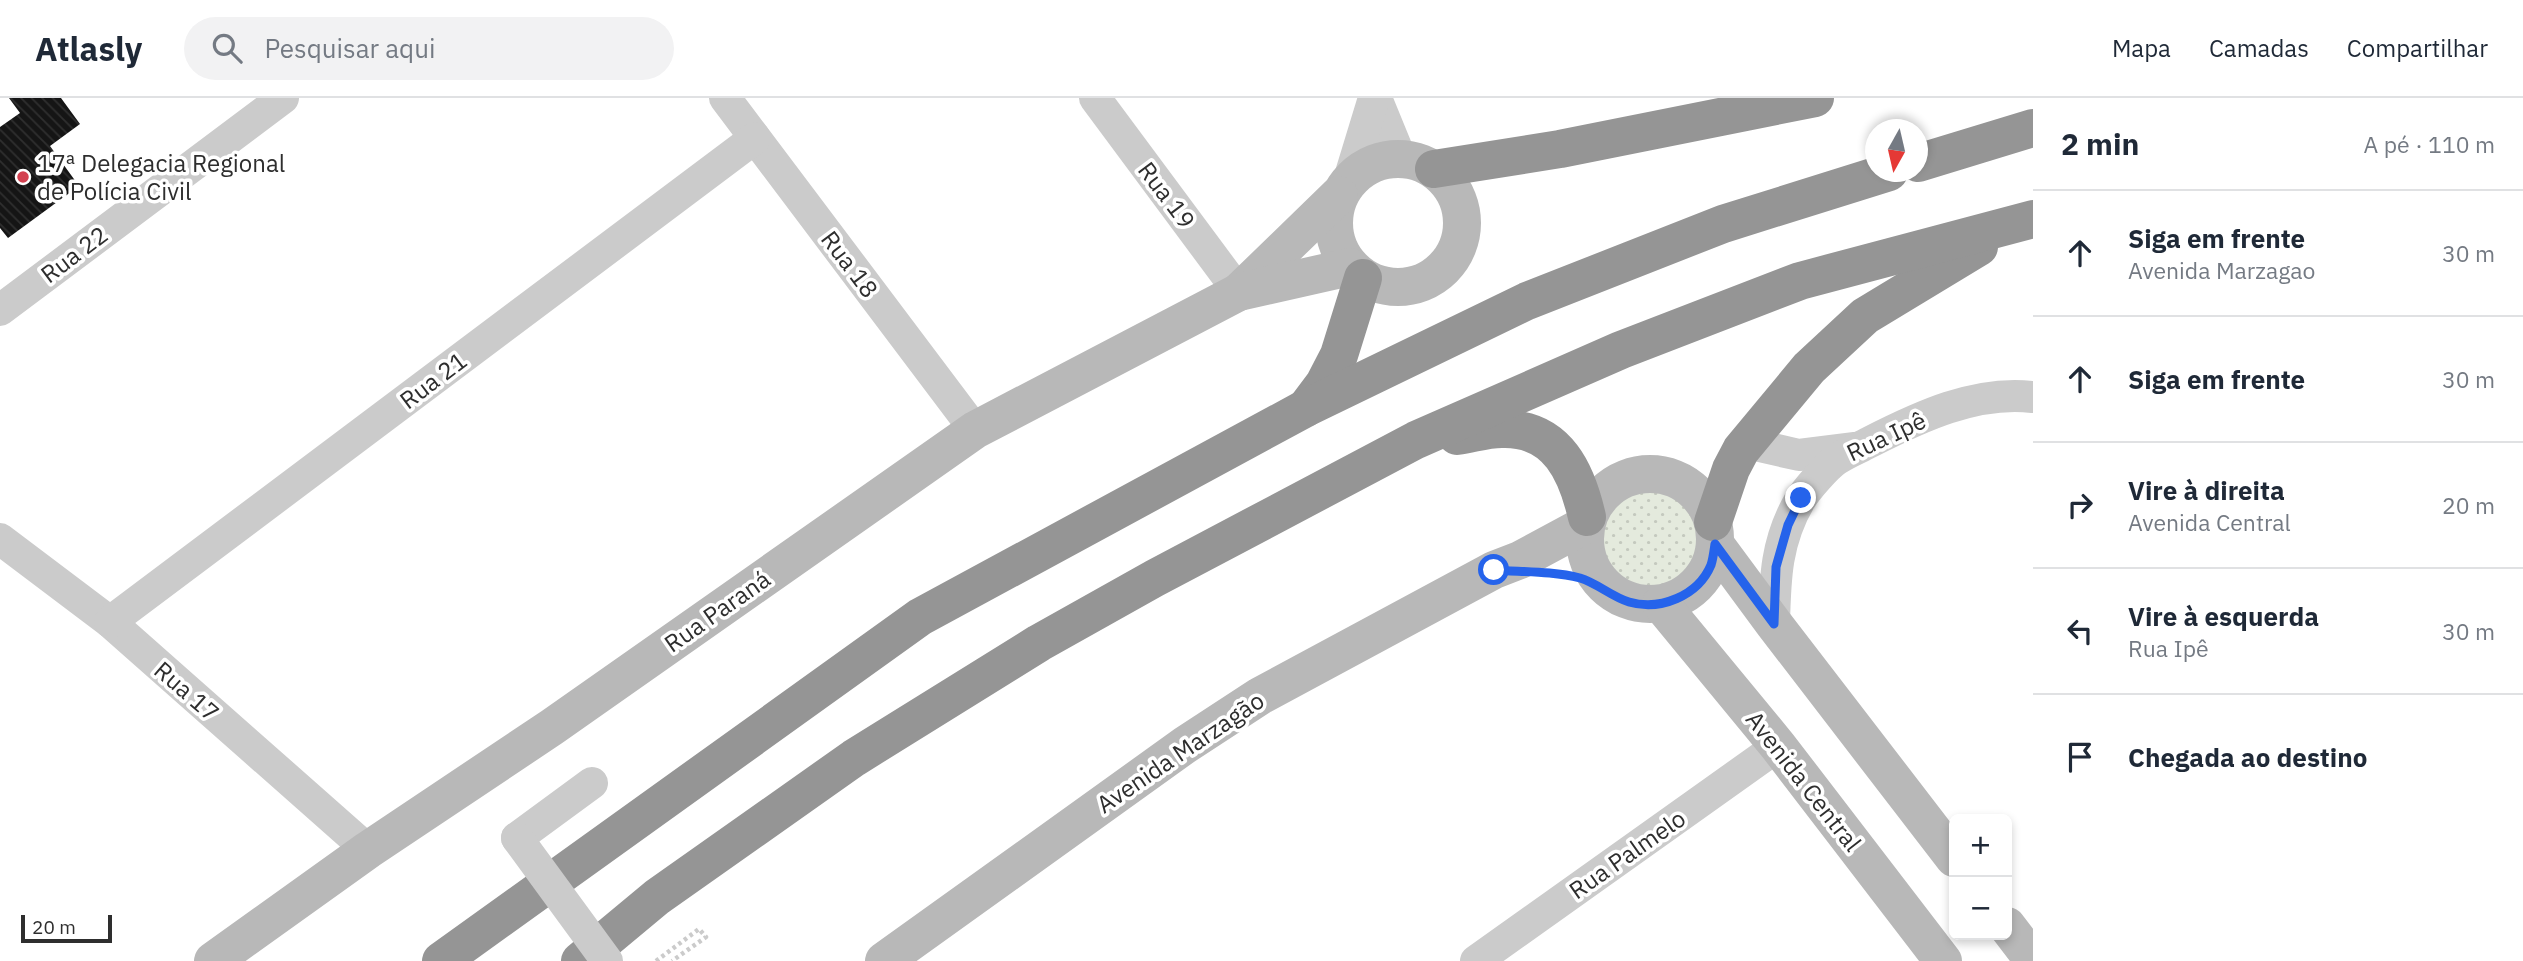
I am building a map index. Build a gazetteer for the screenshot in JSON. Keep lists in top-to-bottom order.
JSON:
{
  "streets": {
    "main road": ["Rua Paraná", "Avenida Marzagão", "Avenida Central"],
    "street": [
      "Rua 19",
      "Rua 22",
      "Rua 18",
      "Rua 21",
      "Rua Ipê",
      "Rua 17",
      "Rua Palmelo"
    ]
  },
  "crossings": [
    ["Rua 19", "Rua Paraná"],
    ["Rua 18", "Rua 21"],
    ["Rua 18", "Rua Paraná"],
    ["Rua 21", "Rua 17"],
    ["Rua Paraná", "Rua 17"],
    ["Avenida Marzagão", "Avenida Central"],
    ["Avenida Central", "Rua Palmelo"]
  ],
  "places": ["17ª Delegacia Regional de Polícia Civil"],
  "scale_bar": "20 m",
  "north": "bottom",
  "page": {
    "header": "Atlasly",
    "search": "Pesquisar aqui",
    "nav": ["Mapa", "Camadas", "Compartilhar"],
    "heading": ["2 min", "A pé · 110 m"],
    "list": [
      ["Siga em frente", "Avenida Marzagao", "30 m"],
      ["Siga em frente", "30 m"],
      ["Vire à direita", "Avenida Central", "20 m"],
      ["Vire à esquerda", "Rua Ipê", "30 m"],
      "Chegada ao destino"
    ],
    "map_buttons": ["+", "−"],
    "scale": "20 m"
  }
}
